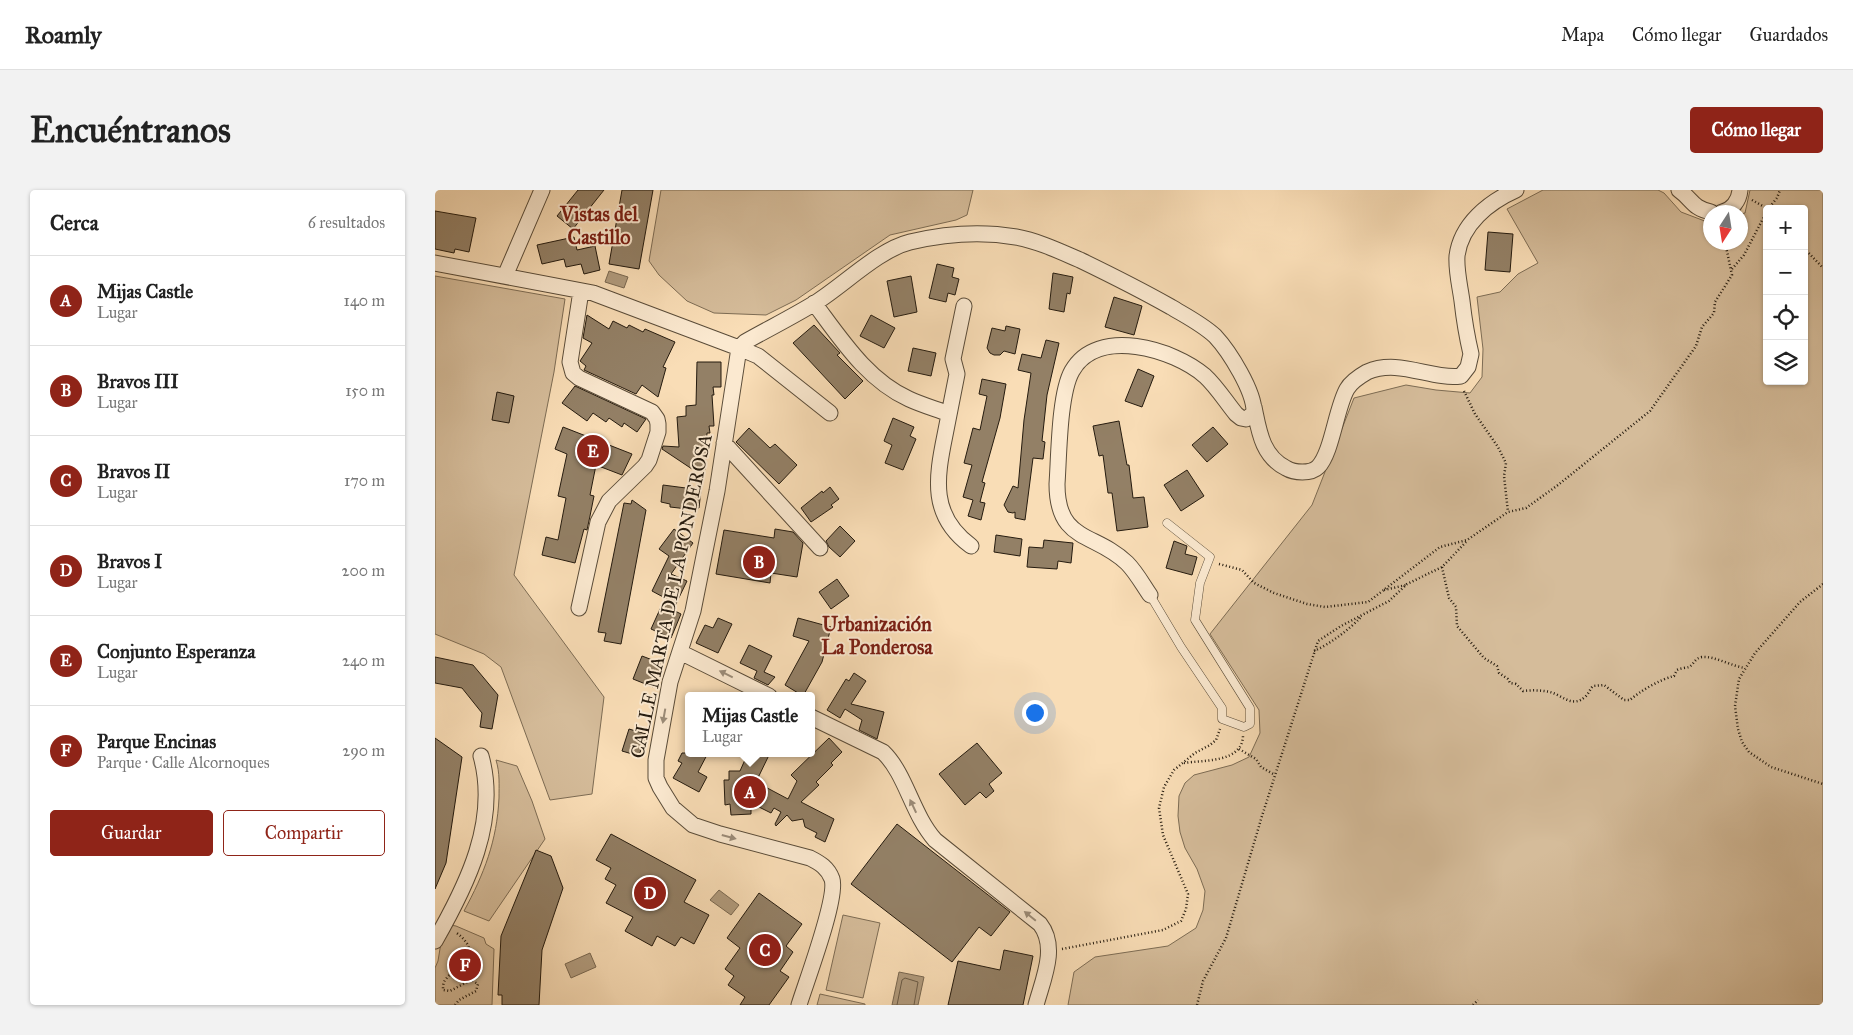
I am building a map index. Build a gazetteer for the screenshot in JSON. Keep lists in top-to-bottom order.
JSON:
{
  "streets": {
    "street": ["CALLE MARTA DE LA PONDEROSA"]
  },
  "districts": ["Vistas del Castillo", "Urbanización La Ponderosa"],
  "north": "bottom",
  "page": {
    "header": "Roamly",
    "nav": ["Mapa", "Cómo llegar", "Guardados"],
    "buttons": [
      "Cómo llegar",
      ["Guardar", "Compartir"]
    ],
    "title": "Encuéntranos",
    "heading": ["Cerca", "6 resultados"],
    "map_buttons": ["+", "−"],
    "list": [
      {
        "mark": "A",
        "name": "Mijas Castle",
        "note": "Lugar",
        "value": "140 m"
      },
      {
        "mark": "B",
        "name": "Bravos III",
        "note": "Lugar",
        "value": "150 m"
      },
      {
        "mark": "C",
        "name": "Bravos II",
        "note": "Lugar",
        "value": "170 m"
      },
      {
        "mark": "D",
        "name": "Bravos I",
        "note": "Lugar",
        "value": "200 m"
      },
      {
        "mark": "E",
        "name": "Conjunto Esperanza",
        "note": "Lugar",
        "value": "240 m"
      },
      {
        "mark": "F",
        "name": "Parque Encinas",
        "note": "Parque · Calle Alcornoques",
        "value": "290 m"
      }
    ],
    "pins": [
      "E",
      "B",
      "A",
      "D",
      "C",
      "F"
    ],
    "popup": ["Mijas Castle", "Lugar"]
  }
}
